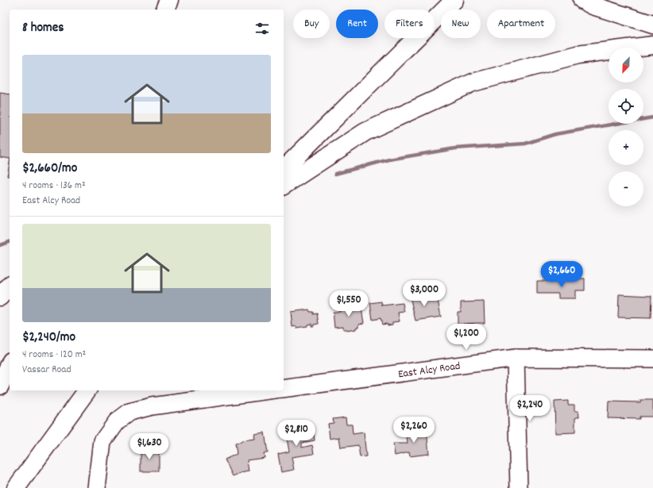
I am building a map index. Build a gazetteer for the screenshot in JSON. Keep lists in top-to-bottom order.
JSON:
{
  "streets": {
    "street": ["East Alcy Road"]
  },
  "north": "bottom left",
  "page": {
    "chip": [
      "Buy",
      "Rent",
      "Filters",
      "New",
      "Apartment"
    ],
    "heading": "8 homes",
    "map_buttons": ["+", "−"],
    "list": [
      {
        "name": "$2,660/mo",
        "note": "4 rooms · 136 m² · East Alcy Road"
      },
      {
        "name": "$2,240/mo",
        "note": "4 rooms · 120 m² · Vassar Road"
      }
    ],
    "price": [
      "$2,660",
      "$3,000",
      "$1,550",
      "$1,200",
      "$2,240",
      "$2,260",
      "$2,810",
      "$1,630"
    ]
  }
}
